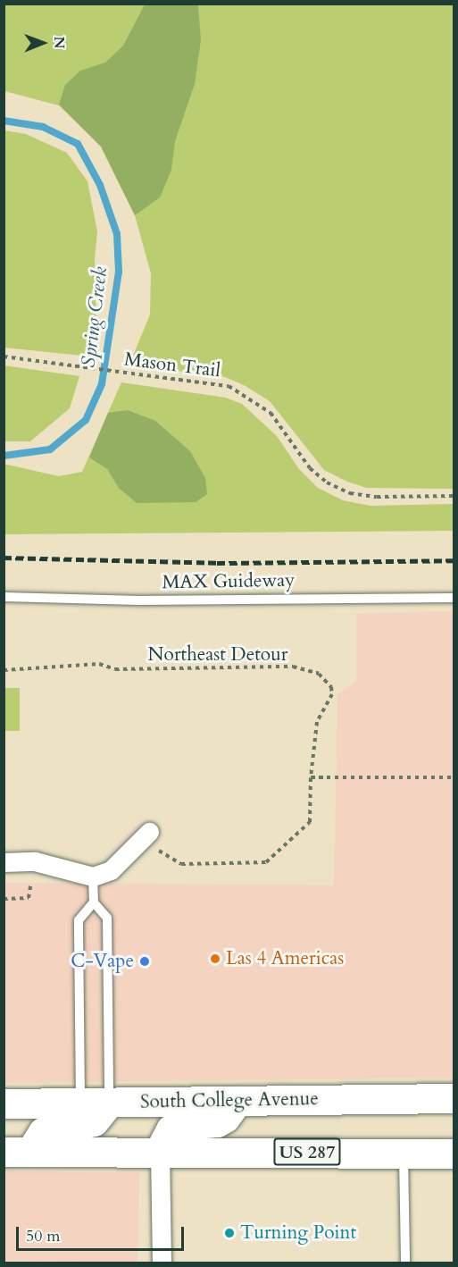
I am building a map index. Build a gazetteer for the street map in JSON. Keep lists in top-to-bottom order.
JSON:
{
  "streets": {
    "highway": ["South College Avenue", "US 287"],
    "lane": ["MAX Guideway"],
    "path": ["Mason Trail", "Northeast Detour"]
  },
  "water": ["Spring Creek"],
  "places": ["Las 4 Americas", "C-Vape", "Turning Point"],
  "scale_bar": "50 m",
  "north": "right"
}
